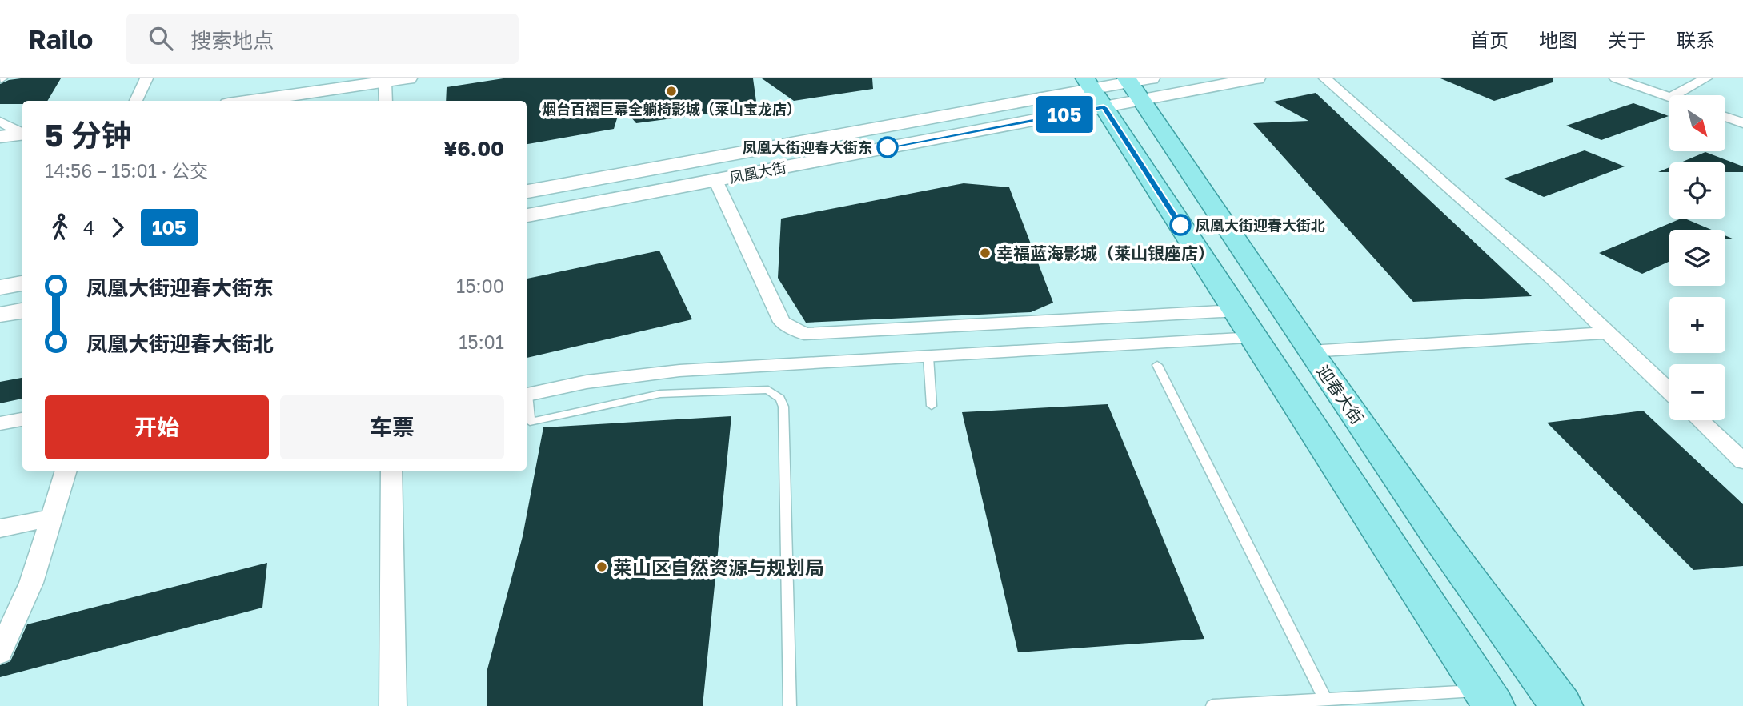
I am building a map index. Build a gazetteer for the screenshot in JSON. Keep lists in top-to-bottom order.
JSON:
{
  "streets": {
    "main road": ["凤凰大街", "迎春大街"]
  },
  "crossings": [
    ["凤凰大街", "迎春大街"]
  ],
  "places": [
    "烟台百褶巨幕全躺椅影城（莱山宝龙店）",
    "凤凰大街迎春大街东",
    "凤凰大街迎春大街北",
    "幸福蓝海影城（莱山银座店）",
    "莱山区自然资源与规划局"
  ],
  "lines": ["bus line 105"],
  "north": "bottom right",
  "page": {
    "header": "Railo",
    "search": "搜索地点",
    "nav": [
      "首页",
      "地图",
      "关于",
      "联系"
    ],
    "on_map": "105",
    "map_buttons": ["+", "−"],
    "heading": ["5 分钟", "14:56 – 15:01 · 公交", "¥6.00"],
    "legs": ["4", "105"],
    "list": [
      {
        "name": "凤凰大街迎春大街东",
        "value": "15:00"
      },
      {
        "name": "凤凰大街迎春大街北",
        "value": "15:01"
      }
    ],
    "buttons": ["开始", "车票"]
  }
}
